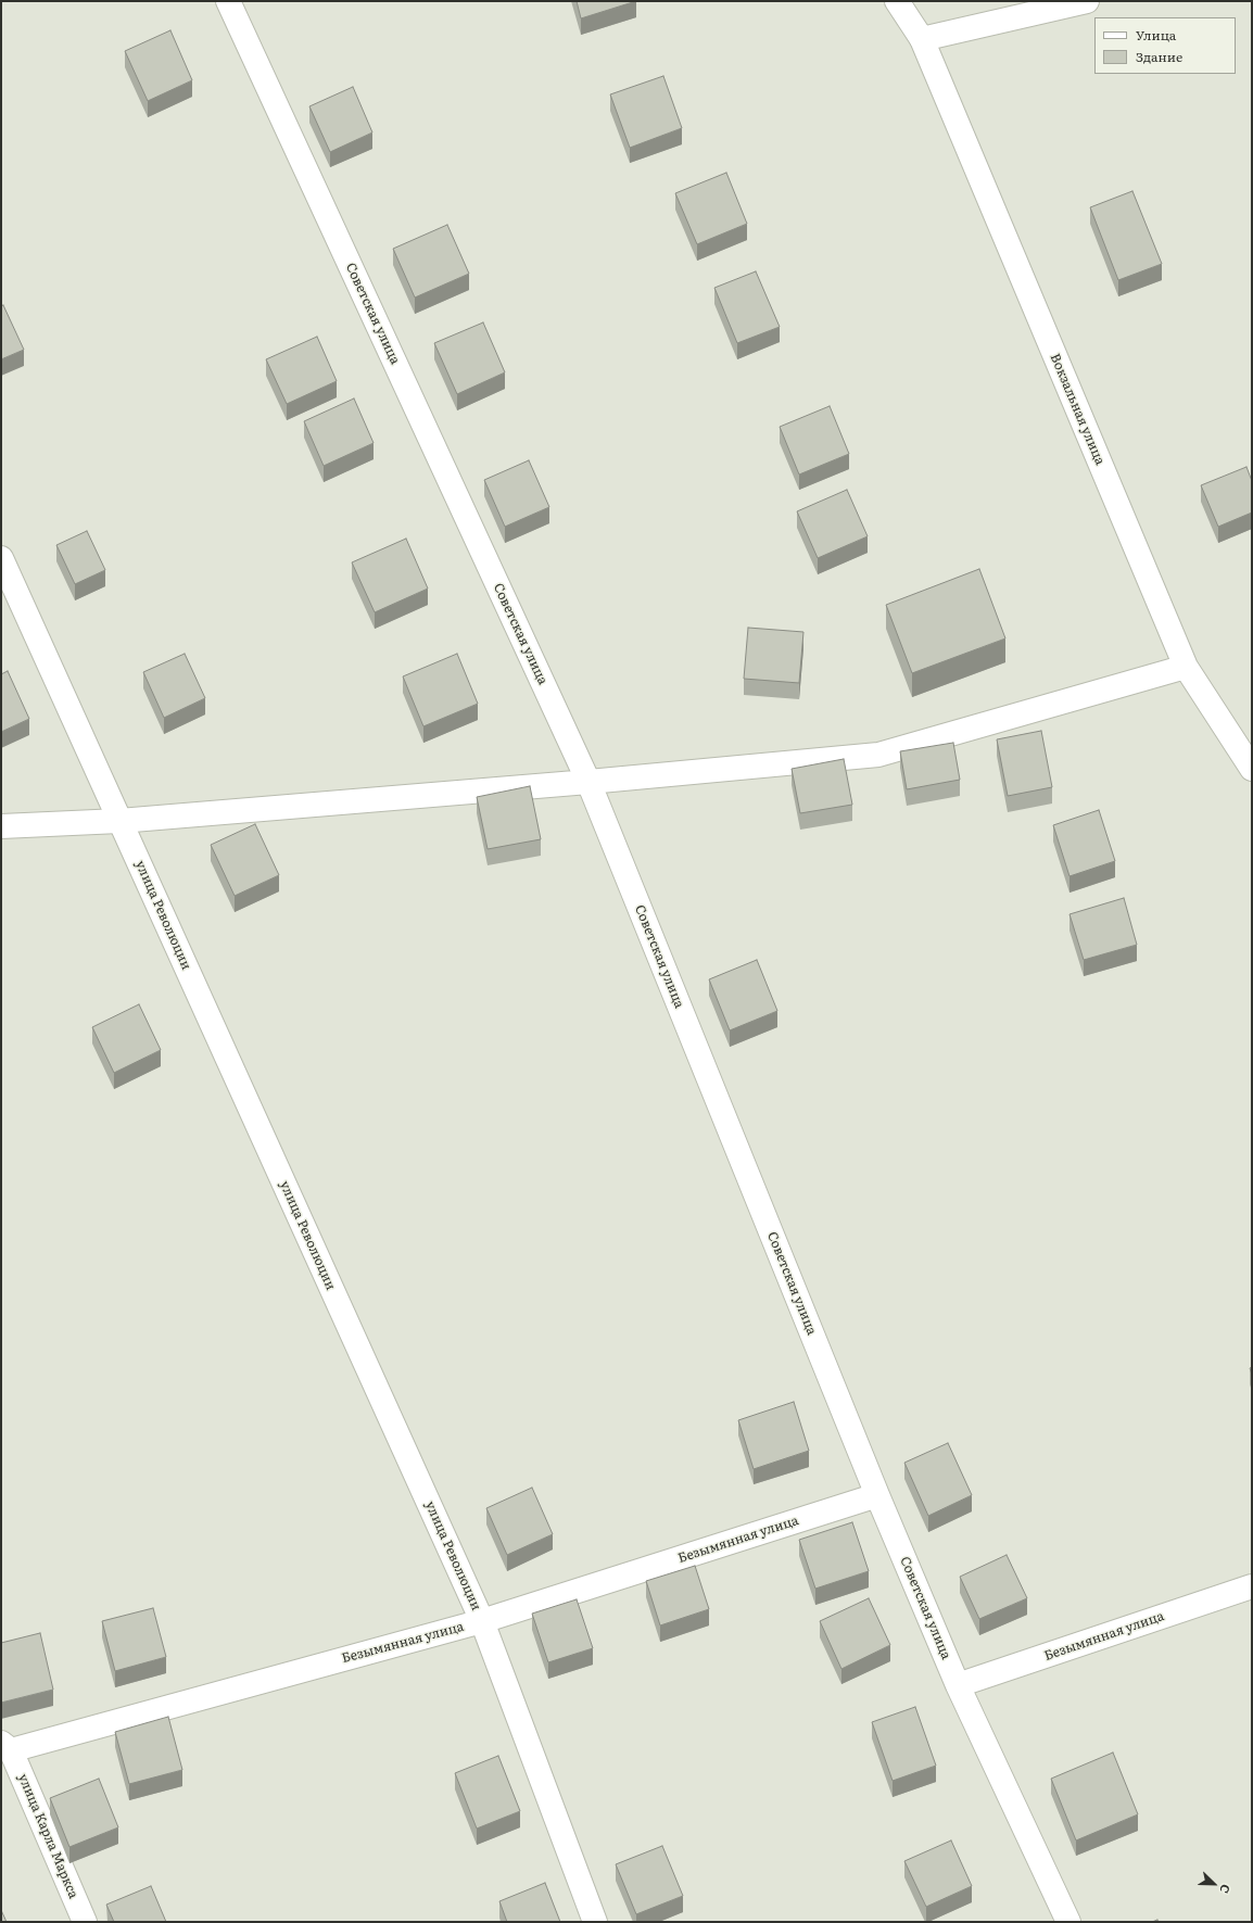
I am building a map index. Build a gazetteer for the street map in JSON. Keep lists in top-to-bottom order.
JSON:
{
  "streets": {
    "street": [
      "Советская улица",
      "Вокзальная улица",
      "улица Революции",
      "Безымянная улица",
      "улица Карла Маркса"
    ]
  },
  "crossings": [
    ["Советская улица", "Безымянная улица"],
    ["улица Революции", "Безымянная улица"],
    ["Безымянная улица", "улица Карла Маркса"]
  ],
  "legend": ["Улица", "Здание"],
  "north": "bottom right"
}
